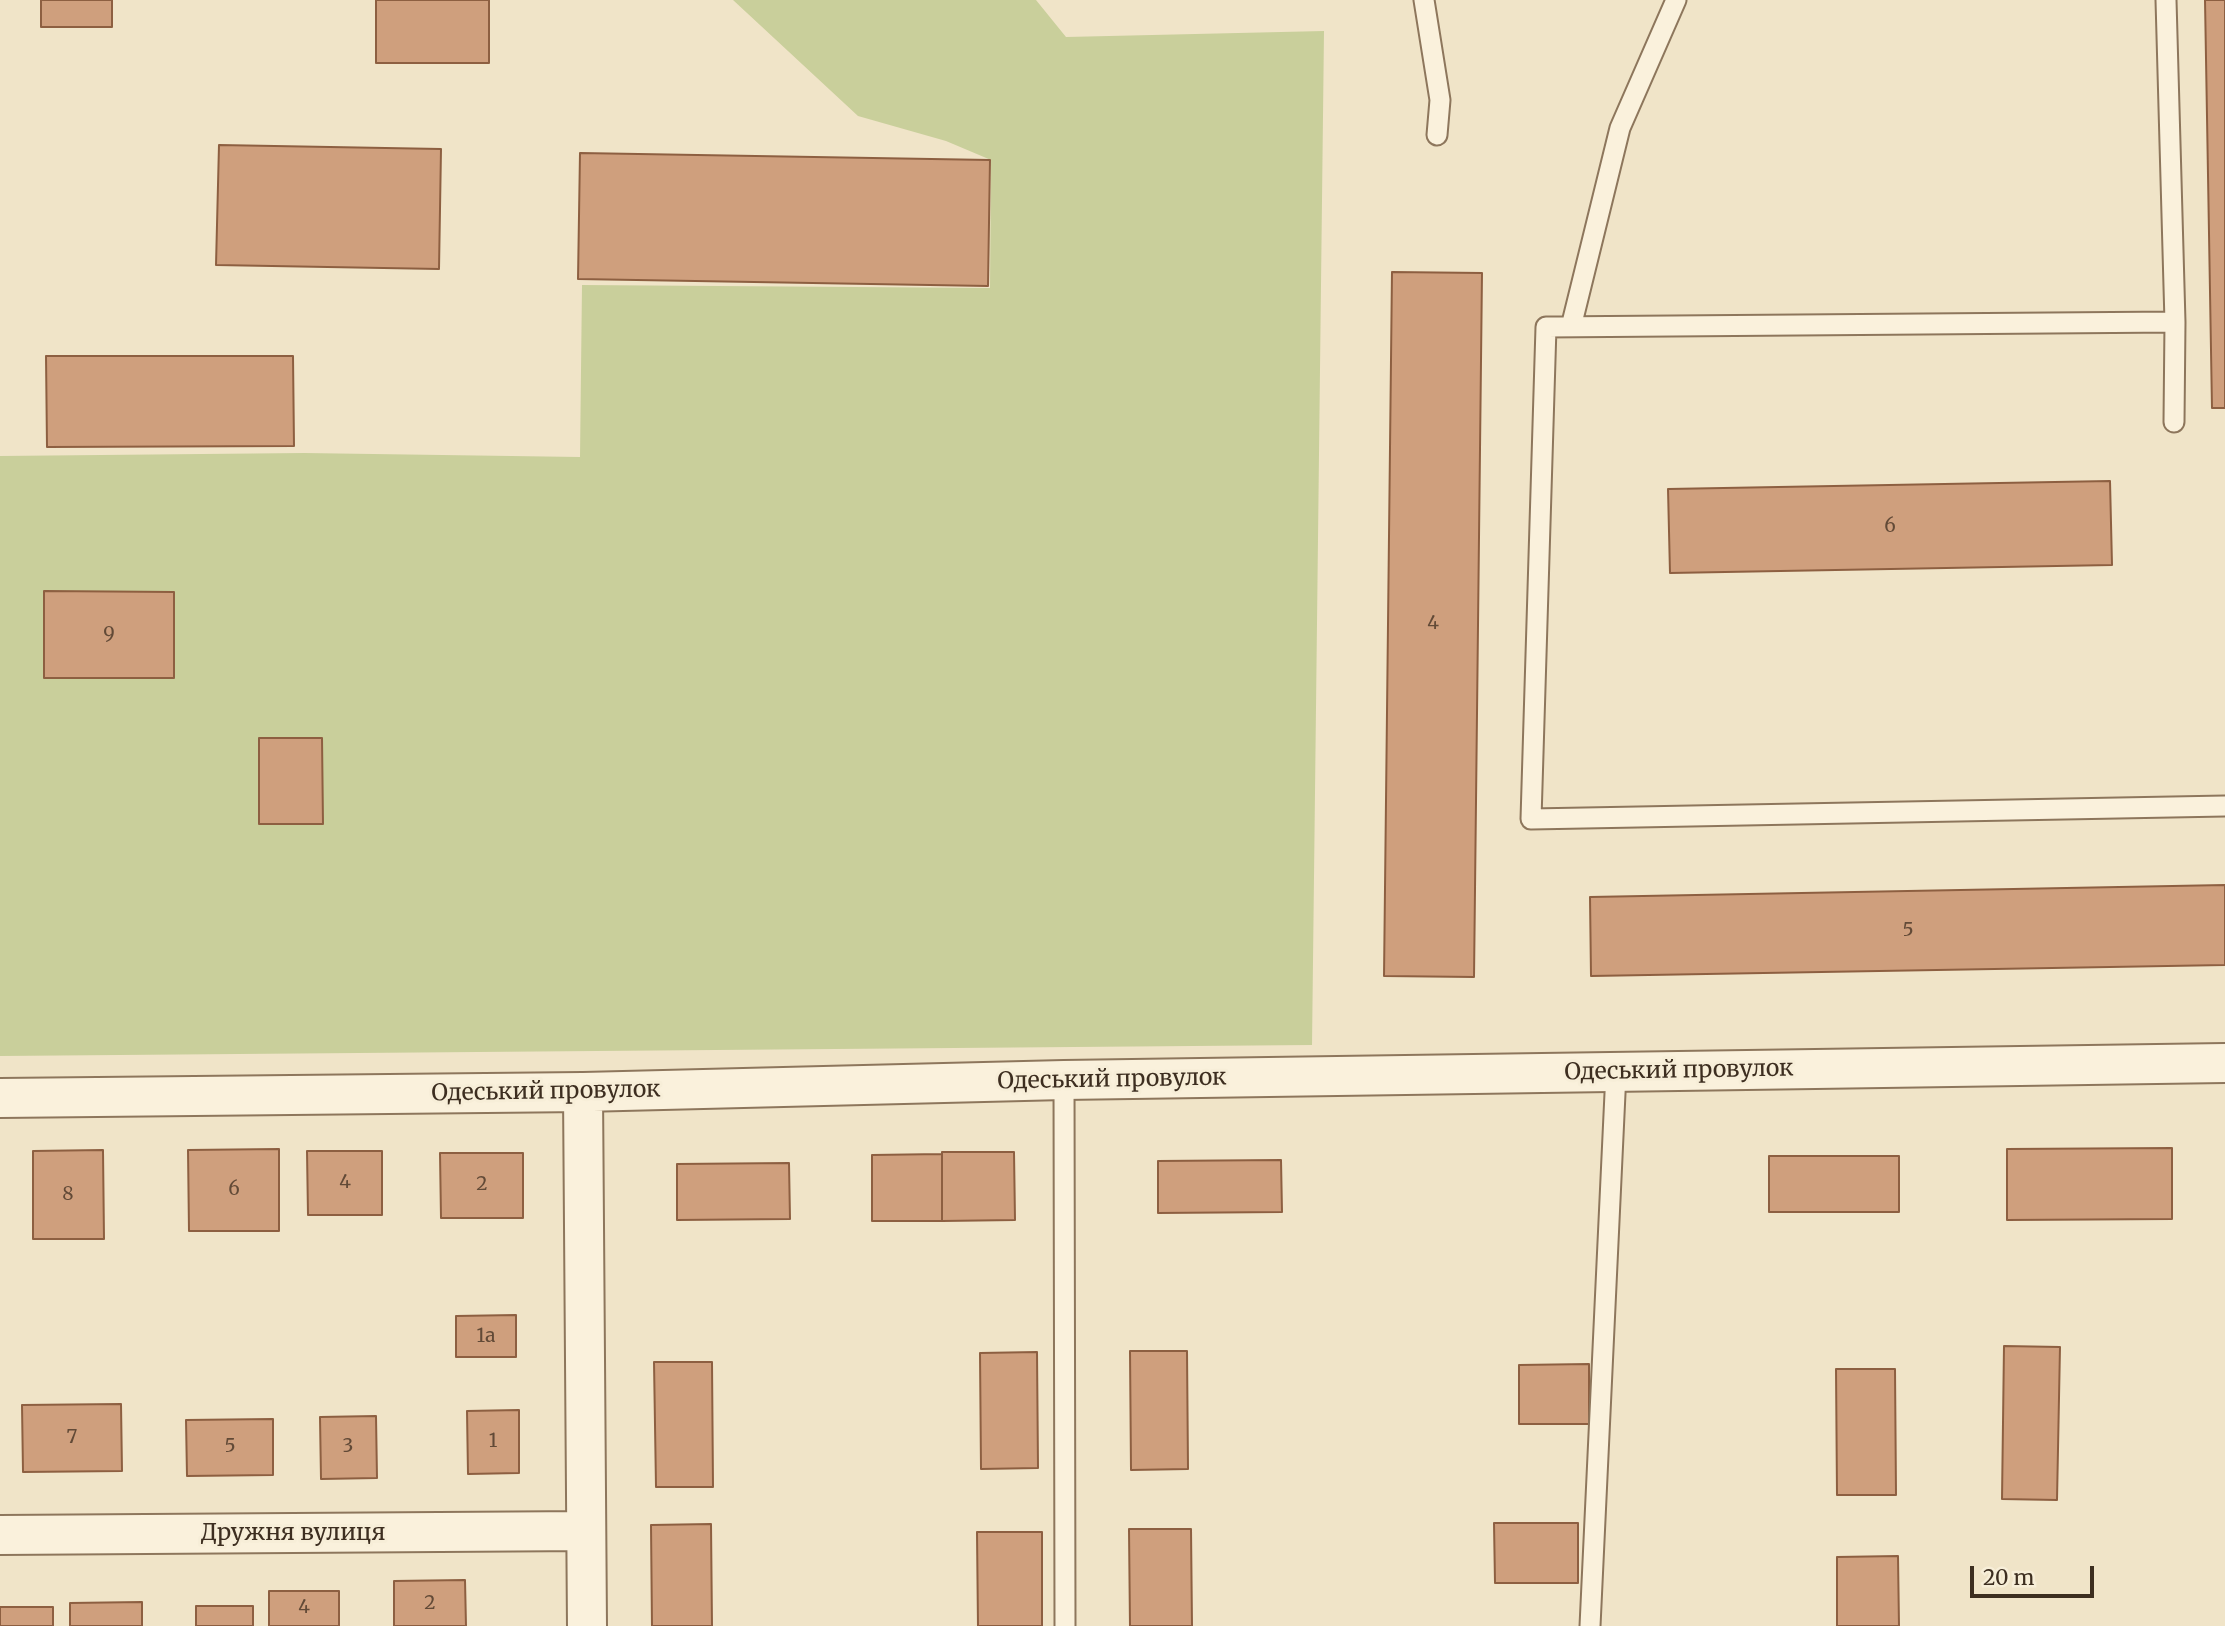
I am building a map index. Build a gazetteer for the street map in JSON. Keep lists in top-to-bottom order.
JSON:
{
  "streets": {
    "street": ["Одеський провулок", "Дружня вулиця"]
  },
  "house_numbers": [
    "6",
    "4",
    "9",
    "5",
    "4",
    "2",
    "6",
    "8",
    "1а",
    "7",
    "1",
    "5",
    "3",
    "2",
    "4"
  ],
  "scale_bar": "20 m"
}
